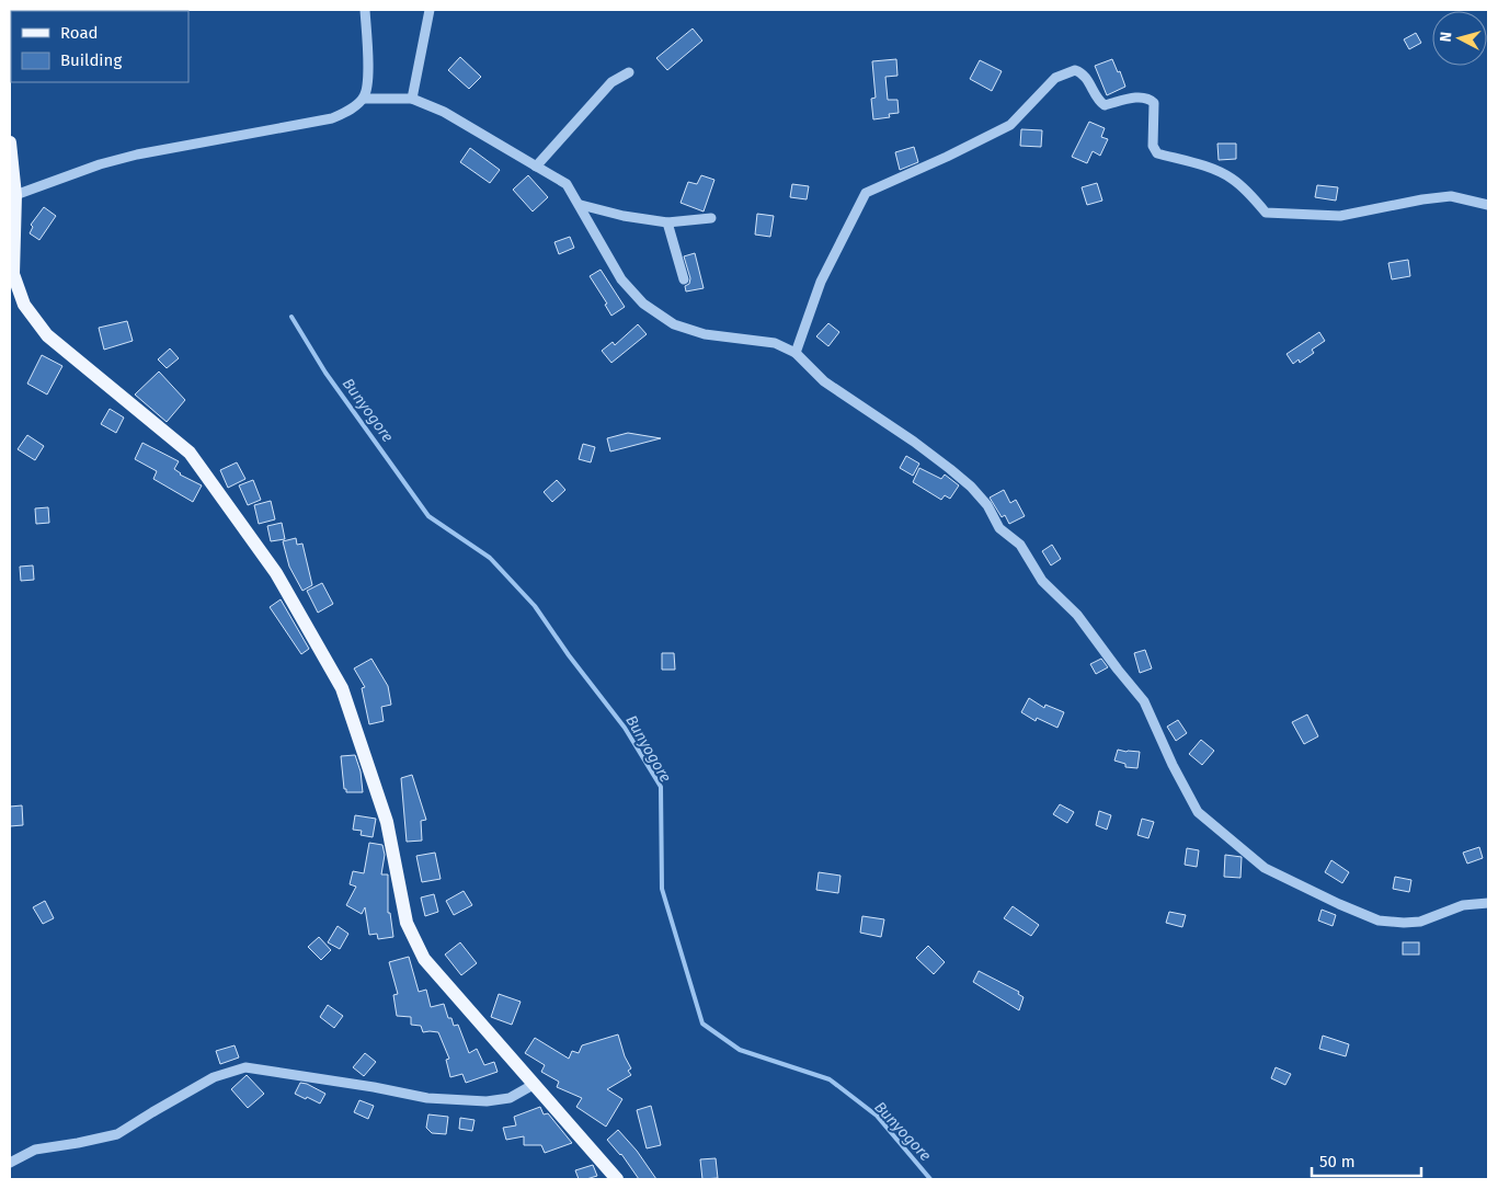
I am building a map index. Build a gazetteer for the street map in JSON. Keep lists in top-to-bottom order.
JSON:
{
  "water": ["Bunyogore"],
  "legend": ["Road", "Building"],
  "scale_bar": "50 m",
  "north": "left"
}
